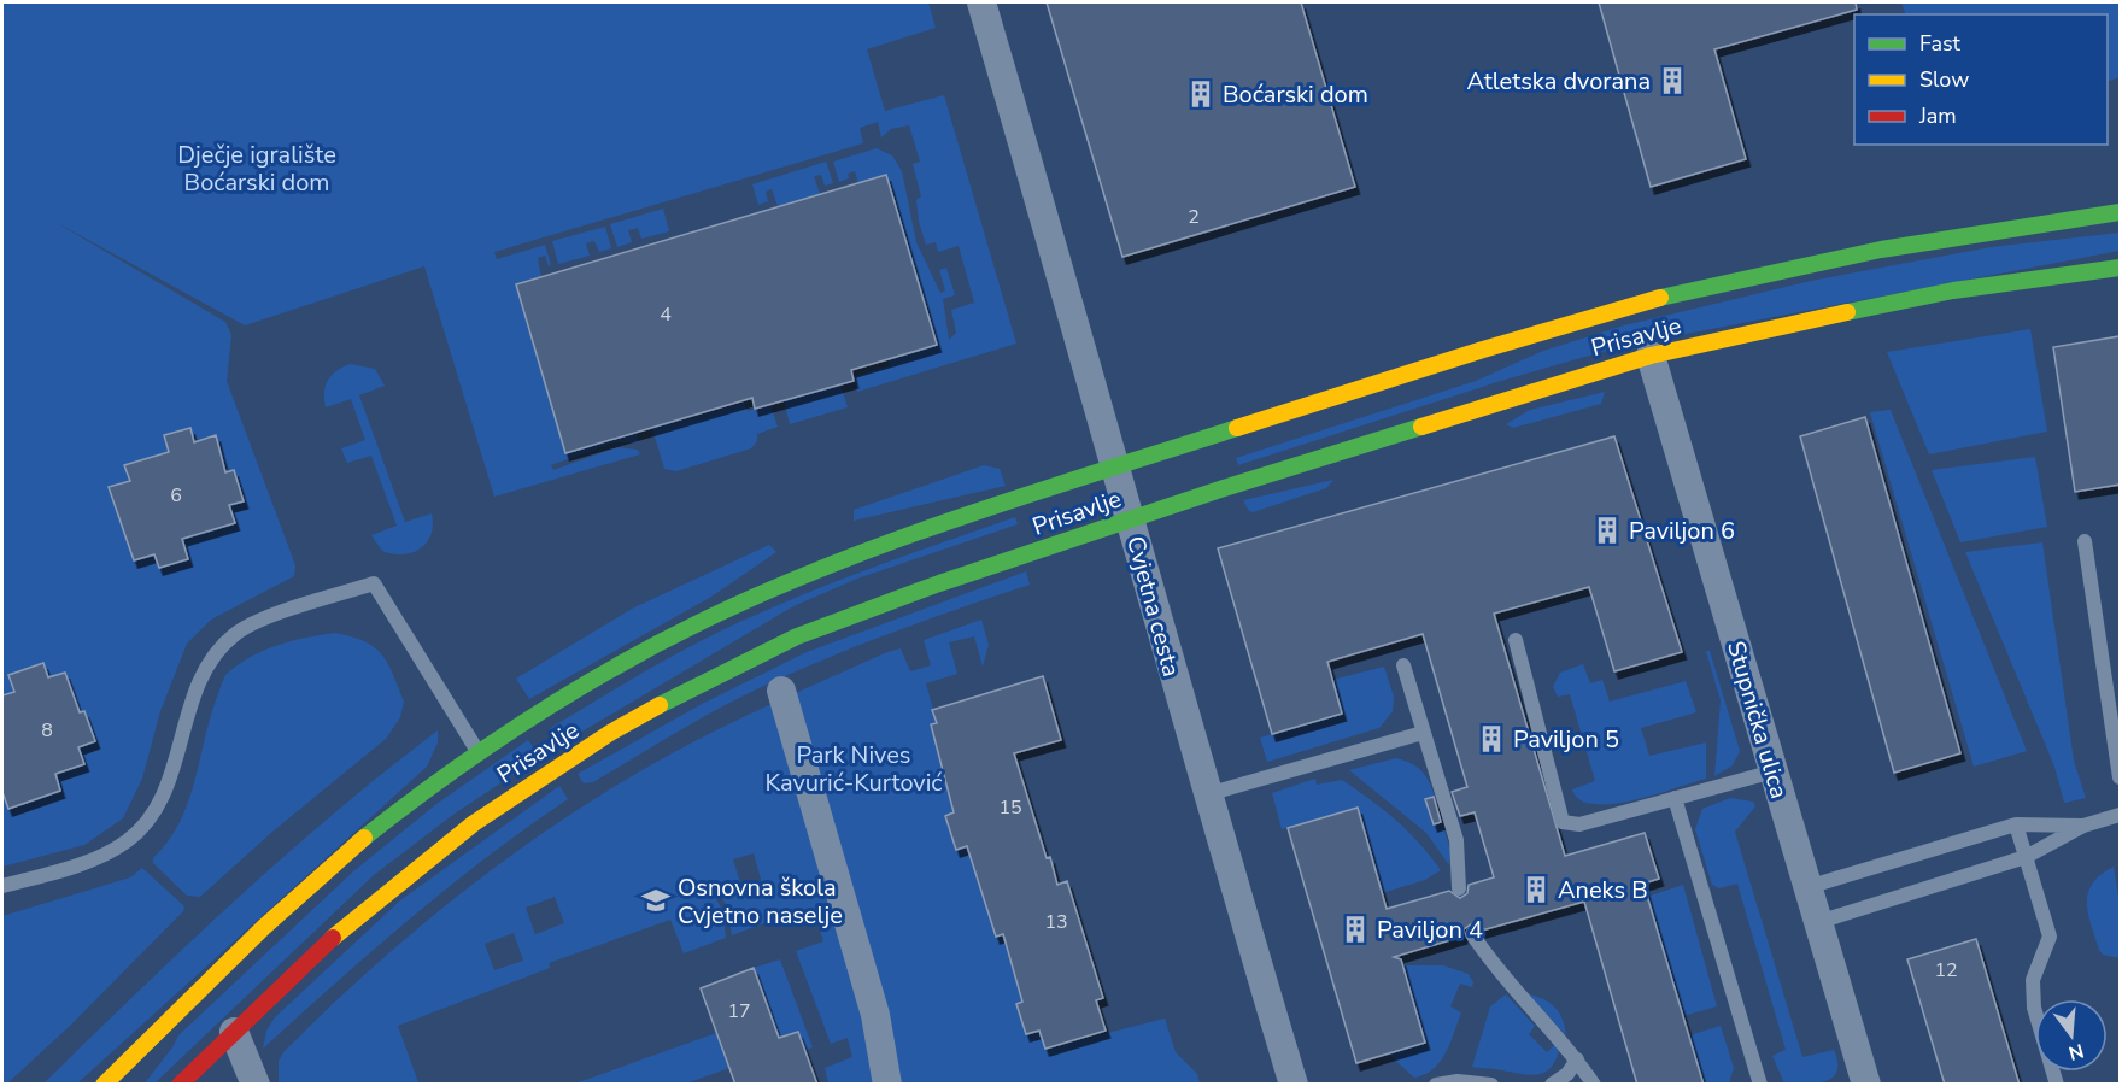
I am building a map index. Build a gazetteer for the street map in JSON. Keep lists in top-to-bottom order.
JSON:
{
  "streets": {
    "street": ["Prisavlje", "Cvjetna cesta", "Stupnička ulica"]
  },
  "crossings": [
    ["Prisavlje", "Cvjetna cesta"],
    ["Prisavlje", "Stupnička ulica"]
  ],
  "parks": ["Dječje igralište Boćarski dom", "Park Nives Kavurić-Kurtović"],
  "places": {
    "building": [
      "Atletska dvorana",
      "Boćarski dom",
      "Paviljon 6",
      "Paviljon 5",
      "Aneks B",
      "Paviljon 4"
    ],
    "school or university": ["Osnovna škola Cvjetno naselje"]
  },
  "house_numbers": [
    "2",
    "4",
    "6",
    "8",
    "15",
    "13",
    "12",
    "17"
  ],
  "legend": ["Fast", "Slow", "Jam"],
  "north": "bottom"
}
